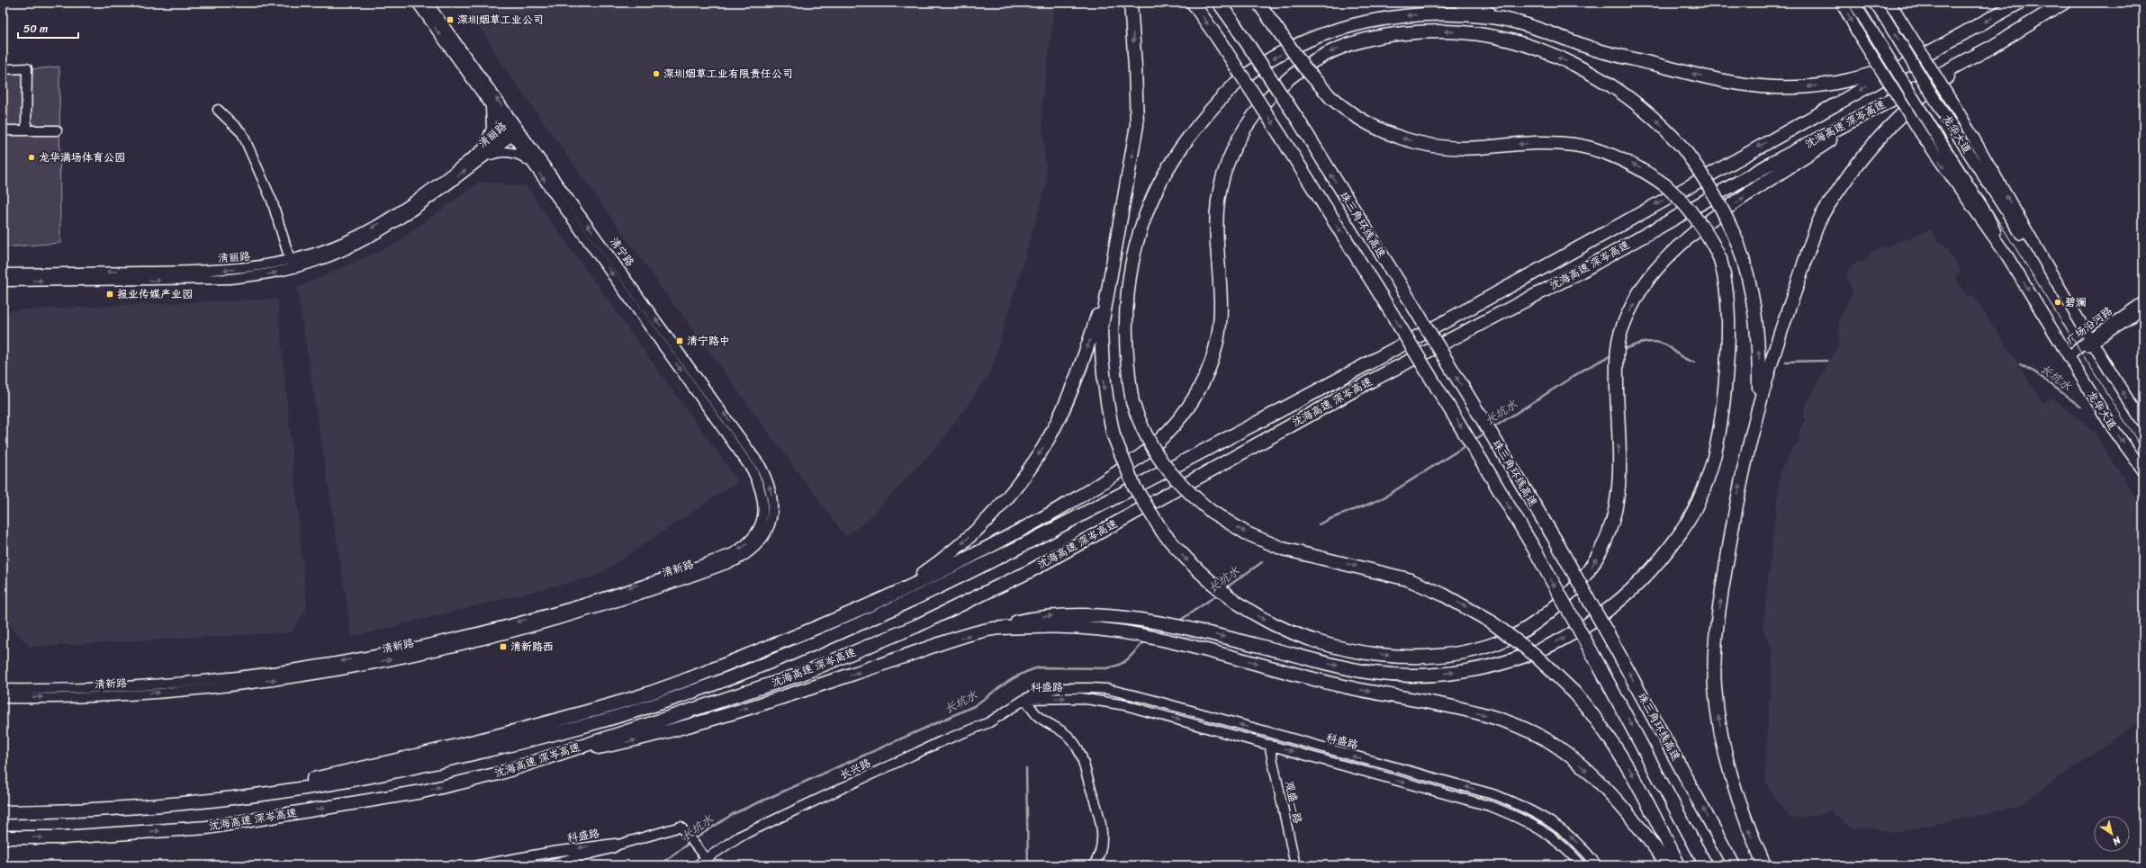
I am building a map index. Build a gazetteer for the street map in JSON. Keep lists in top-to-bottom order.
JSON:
{
  "streets": {
    "highway": ["沈海高速 深岑高速", "珠三角环线高速"],
    "main road": ["龙华大道"],
    "street": [
      "清丽路",
      "清宁路",
      "广场沿河路",
      "清新路",
      "科盛路",
      "长兴路",
      "观盛一路"
    ]
  },
  "crossings": [
    ["龙华大道", "广场沿河路"],
    ["清丽路", "清宁路"],
    ["清宁路", "清新路"],
    ["科盛路", "长兴路"],
    ["科盛路", "观盛一路"]
  ],
  "water": ["长坑水"],
  "places": {
    "transit": [
      "深圳烟草工业公司",
      "报业传媒产业园",
      "清宁路中",
      "清新路西"
    ],
    "other": ["深圳烟草工业有限责任公司", "龙华满场体育公园", "碧澜"]
  },
  "scale_bar": "50 m",
  "north": "bottom right"
}
